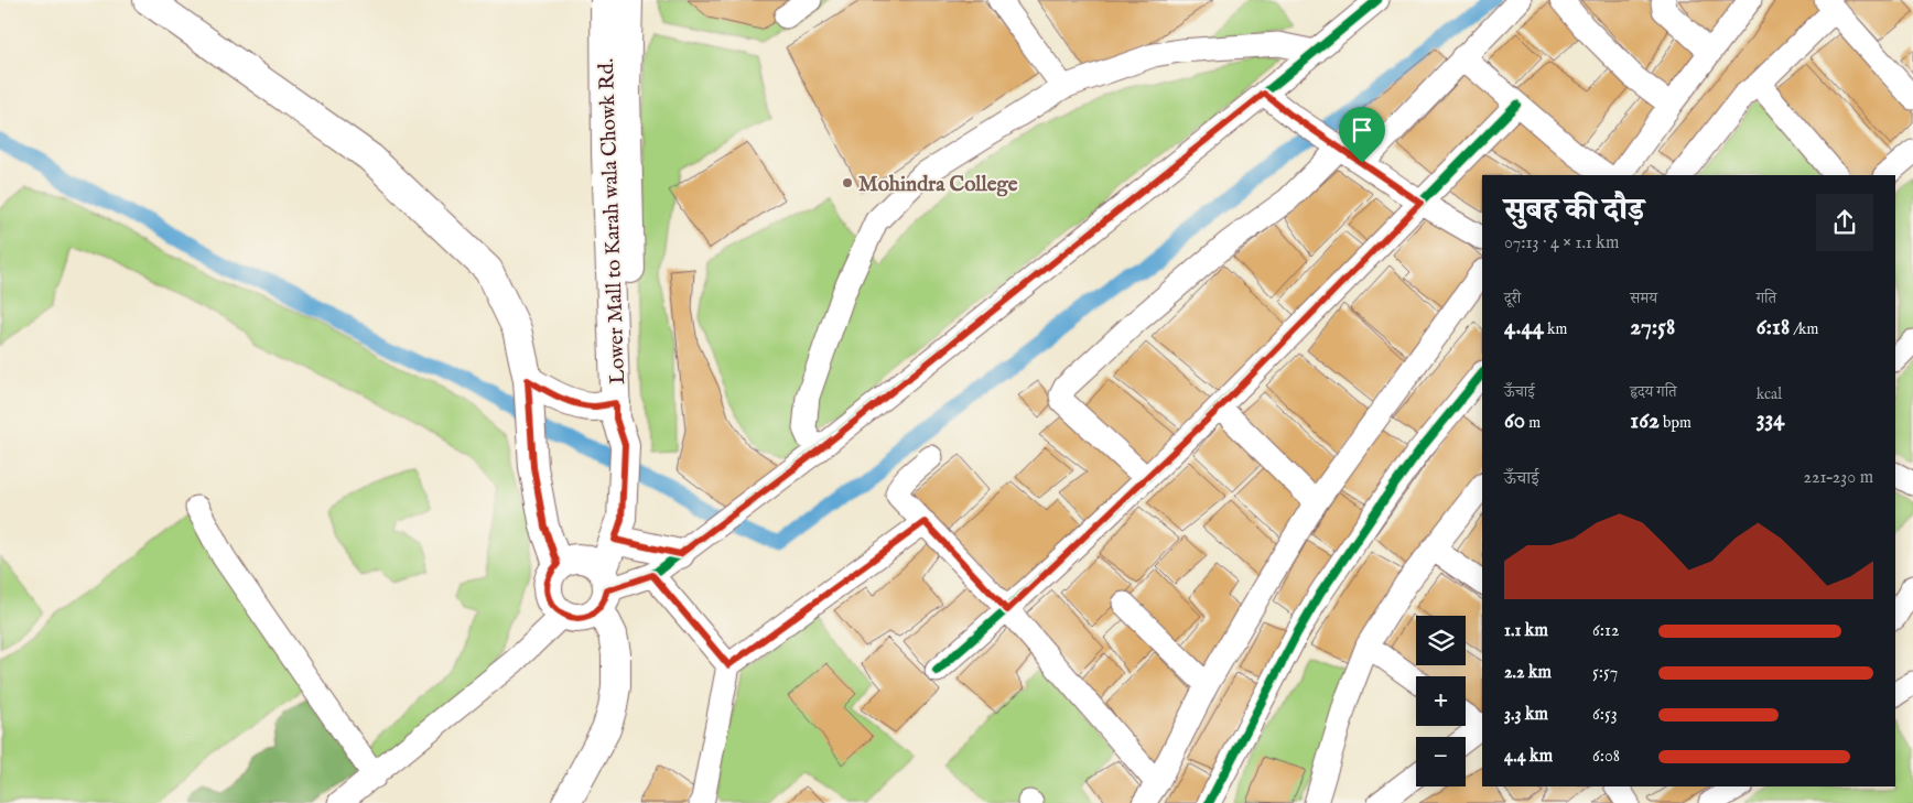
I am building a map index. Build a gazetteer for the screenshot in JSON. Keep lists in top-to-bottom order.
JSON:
{
  "streets": {
    "main road": ["Lower Mall to Karah wala Chowk Rd."]
  },
  "places": ["Mohindra College"],
  "page": {
    "heading": ["सुबह की दौड़", "07:13 · 4 × 1.1 km"],
    "stats": [
      ["दूरी", "4.44 km"],
      ["समय", "27:58"],
      ["गति", "6:18 /km"],
      ["ऊँचाई", "60 m"],
      ["हृदय गति", "162 bpm"],
      ["kcal", "334"]
    ],
    "chart": ["ऊँचाई", "221–230 m"],
    "list": [
      {
        "name": "1.1 km",
        "note": "6:12"
      },
      {
        "name": "2.2 km",
        "note": "5:57"
      },
      {
        "name": "3.3 km",
        "note": "6:53"
      },
      {
        "name": "4.4 km",
        "note": "6:08"
      }
    ],
    "map_buttons": ["+", "−"]
  }
}
